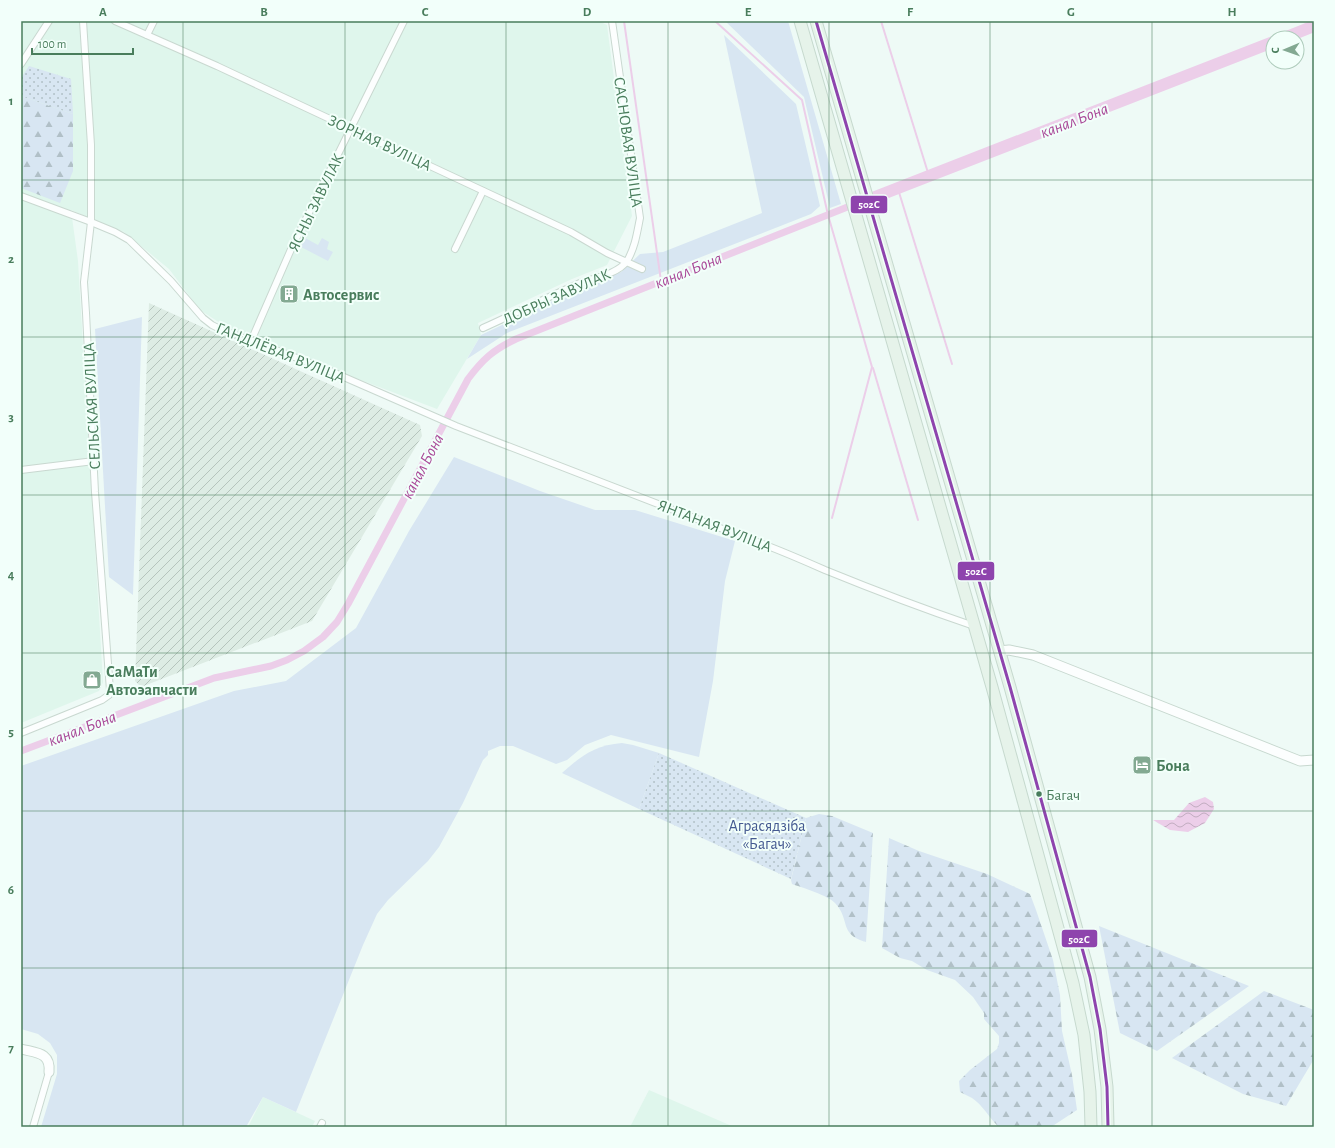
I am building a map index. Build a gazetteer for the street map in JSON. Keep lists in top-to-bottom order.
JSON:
{
  "streets": {
    "street": [
      "ЗОРНАЯ ВУЛІЦА",
      "САСНОВАЯ ВУЛІЦА",
      "ЯСНЫ ЗАВУЛАК",
      "ДОБРЫ ЗАВУЛАК",
      "ГАНДЛЁВАЯ ВУЛІЦА",
      "СЕЛЬСКАЯ ВУЛІЦА",
      "ЯНТАНАЯ ВУЛІЦА"
    ]
  },
  "crossings": [
    ["ЗОРНАЯ ВУЛІЦА", "САСНОВАЯ ВУЛІЦА"],
    ["ЗОРНАЯ ВУЛІЦА", "ЯСНЫ ЗАВУЛАК"],
    ["ЗОРНАЯ ВУЛІЦА", "ДОБРЫ ЗАВУЛАК"],
    ["САСНОВАЯ ВУЛІЦА", "ДОБРЫ ЗАВУЛАК"],
    ["ЯСНЫ ЗАВУЛАК", "ГАНДЛЁВАЯ ВУЛІЦА"],
    ["ГАНДЛЁВАЯ ВУЛІЦА", "СЕЛЬСКАЯ ВУЛІЦА"],
    ["ГАНДЛЁВАЯ ВУЛІЦА", "ЯНТАНАЯ ВУЛІЦА"]
  ],
  "water": ["канал Бона"],
  "parks": ["Аграсядзіба «Багач»"],
  "places": {
    "building": ["Автосервис"],
    "shop": ["СаМаТи Автоэапчасти"],
    "hotel": ["Бона"],
    "other": ["Багач"]
  },
  "lines": ["transit line 502С"],
  "scale_bar": "100 m",
  "north": "left",
  "grid": {
    "columns": [
      "A",
      "B",
      "C",
      "D",
      "E",
      "F",
      "G",
      "H"
    ],
    "rows": [
      "1",
      "2",
      "3",
      "4",
      "5",
      "6",
      "7"
    ]
  }
}
